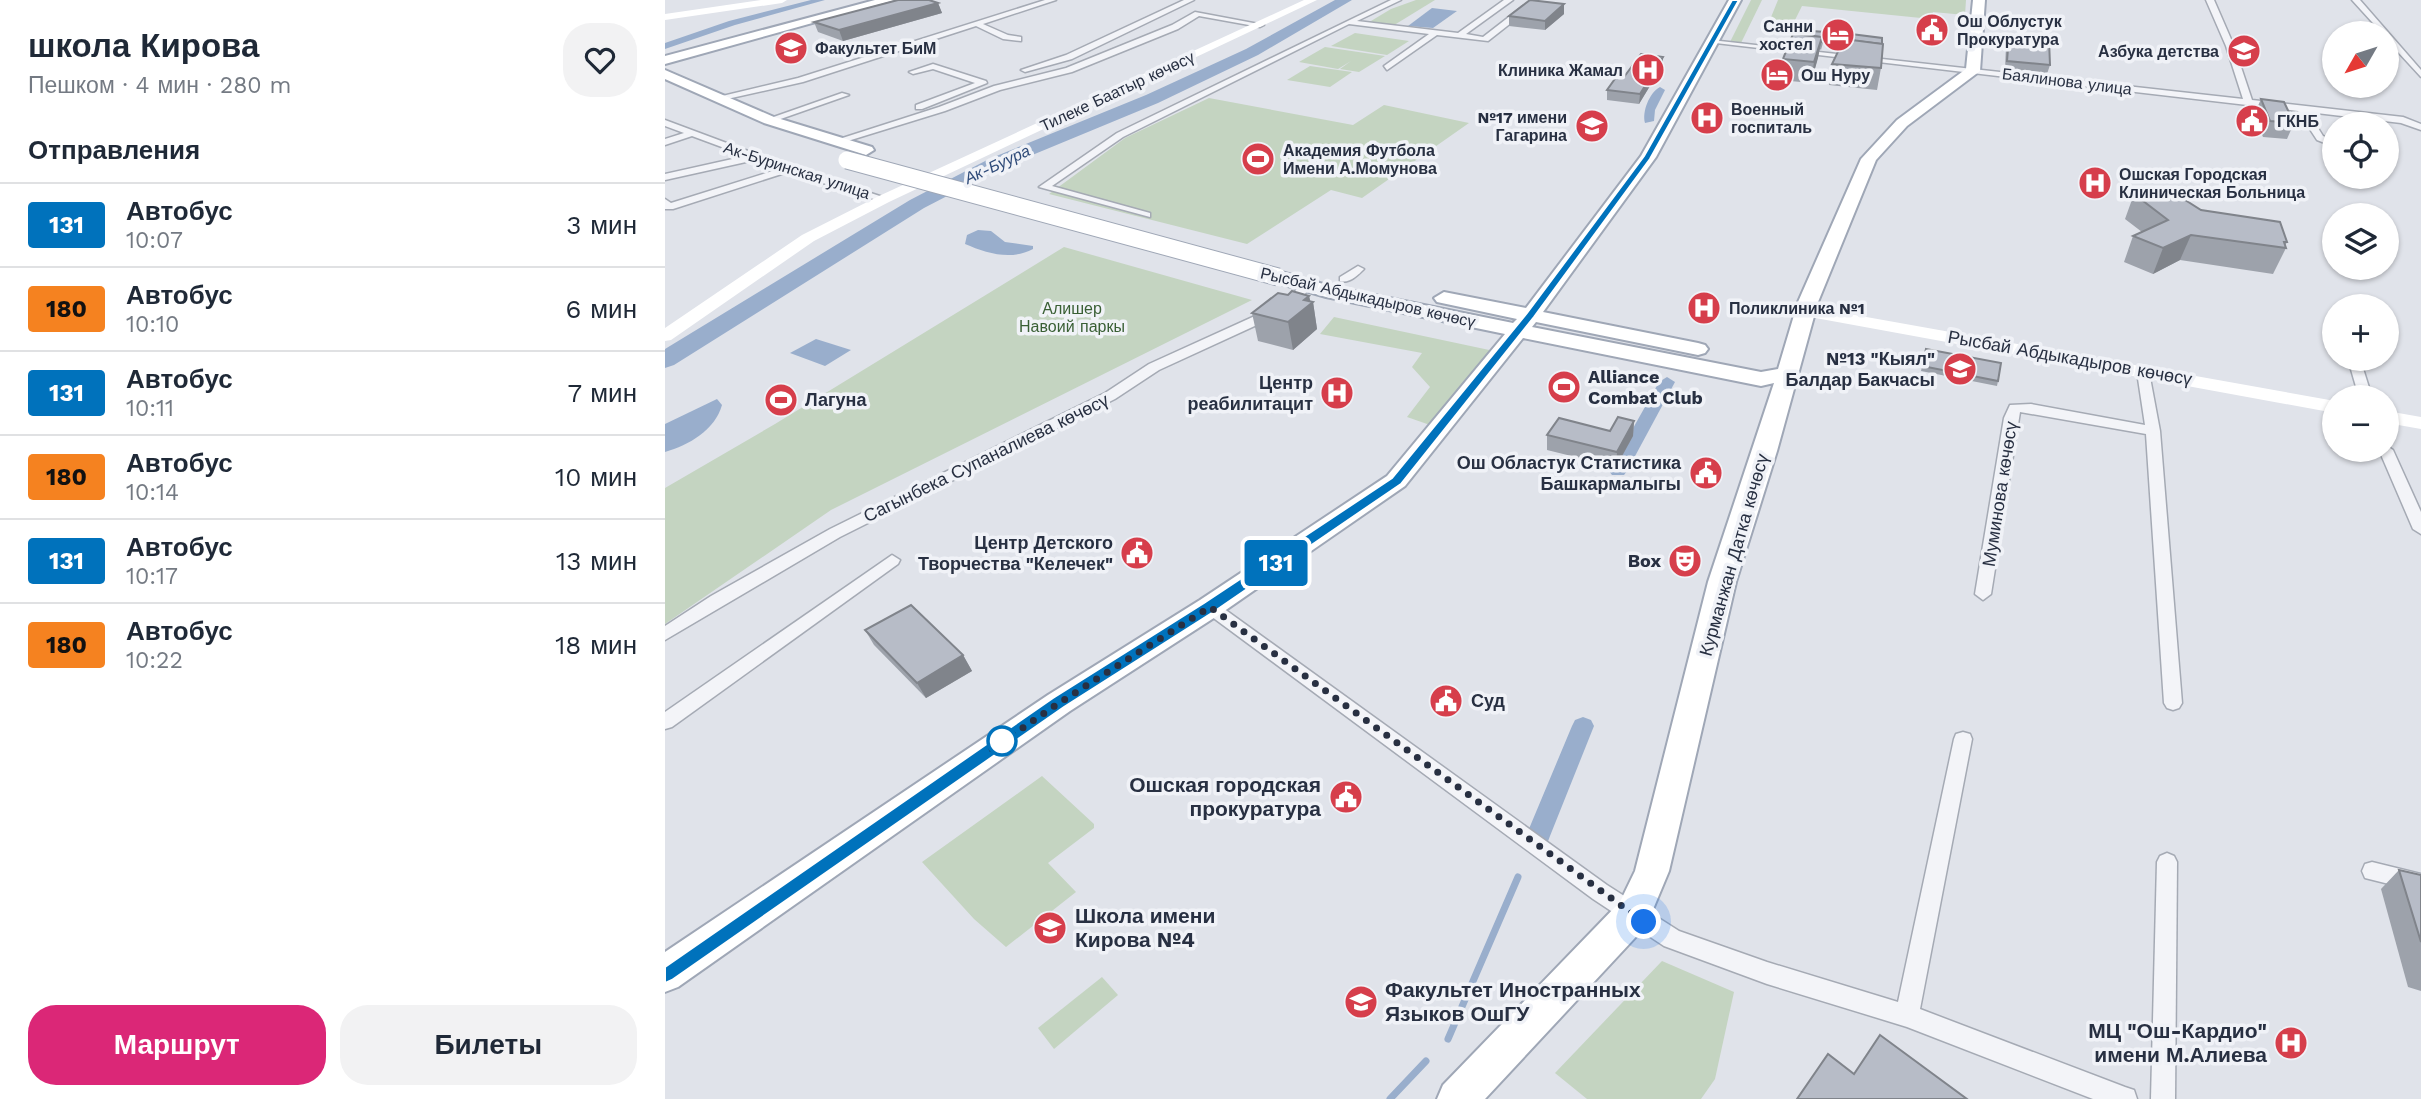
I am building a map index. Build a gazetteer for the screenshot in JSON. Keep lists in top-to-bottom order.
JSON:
{
  "streets": {
    "main road": ["Рысбай Абдыкадыров көчөсү", "Курманжан Датка көчөсү"],
    "street": [
      "Баялинова улица",
      "Тилеке Баатыр көчөсү",
      "Ак-Буринская улица",
      "Сагынбека Супаналиева көчөсү",
      "Муминова көчөсү"
    ]
  },
  "crossings": [
    ["Баялинова улица", "Курманжан Датка көчөсү"],
    ["Тилеке Баатыр көчөсү", "Ак-Буринская улица"],
    ["Рысбай Абдыкадыров көчөсү", "Сагынбека Супаналиева көчөсү"],
    ["Рысбай Абдыкадыров көчөсү", "Курманжан Датка көчөсү"]
  ],
  "water": ["Ак-Буура"],
  "parks": ["Алишер Навоий паркы"],
  "places": {
    "public building": [
      "Ош Облустук Прокуратура",
      "ГКНБ",
      "Ош Областук Статистика Башкармалыгы",
      "Центр Детского Творчества \"Келечек\"",
      "Суд",
      "Ошская городская прокуратура"
    ],
    "hotel": ["Санни хостел", "Ош Нуру"],
    "school or university": [
      "Факультет БиМ",
      "Азбука детства",
      "№17 имени Гагарина",
      "№13 \"Кыял\" Балдар Бакчасы",
      "Школа имени Кирова №4",
      "Факультет Иностранных Языков ОшГУ"
    ],
    "hospital": [
      "Клиника Жамал",
      "Военный госпиталь",
      "Ошская Городская Клиническая Больница",
      "Поликлиника №1",
      "Центр реабилитацит",
      "МЦ \"Ош-Кардио\" имени М.Алиева"
    ],
    "sports": ["Академия Футбола Имени А.Момунова", "Alliance Combat Club", "Лагуна"],
    "theatre": ["Box"]
  },
  "lines": ["bus line 131"],
  "north": "bottom left",
  "page": {
    "heading": [
      ["школа Кирова", "Пешком · 4 мин · 280 m"],
      "Отправления"
    ],
    "on_map": "131",
    "map_buttons": ["+", "−"],
    "list": [
      {
        "mark": "131",
        "name": "Автобус",
        "note": "10:07",
        "value": "3 мин"
      },
      {
        "mark": "180",
        "name": "Автобус",
        "note": "10:10",
        "value": "6 мин"
      },
      {
        "mark": "131",
        "name": "Автобус",
        "note": "10:11",
        "value": "7 мин"
      },
      {
        "mark": "180",
        "name": "Автобус",
        "note": "10:14",
        "value": "10 мин"
      },
      {
        "mark": "131",
        "name": "Автобус",
        "note": "10:17",
        "value": "13 мин"
      },
      {
        "mark": "180",
        "name": "Автобус",
        "note": "10:22",
        "value": "18 мин"
      }
    ],
    "buttons": ["Маршрут", "Билеты"]
  }
}
